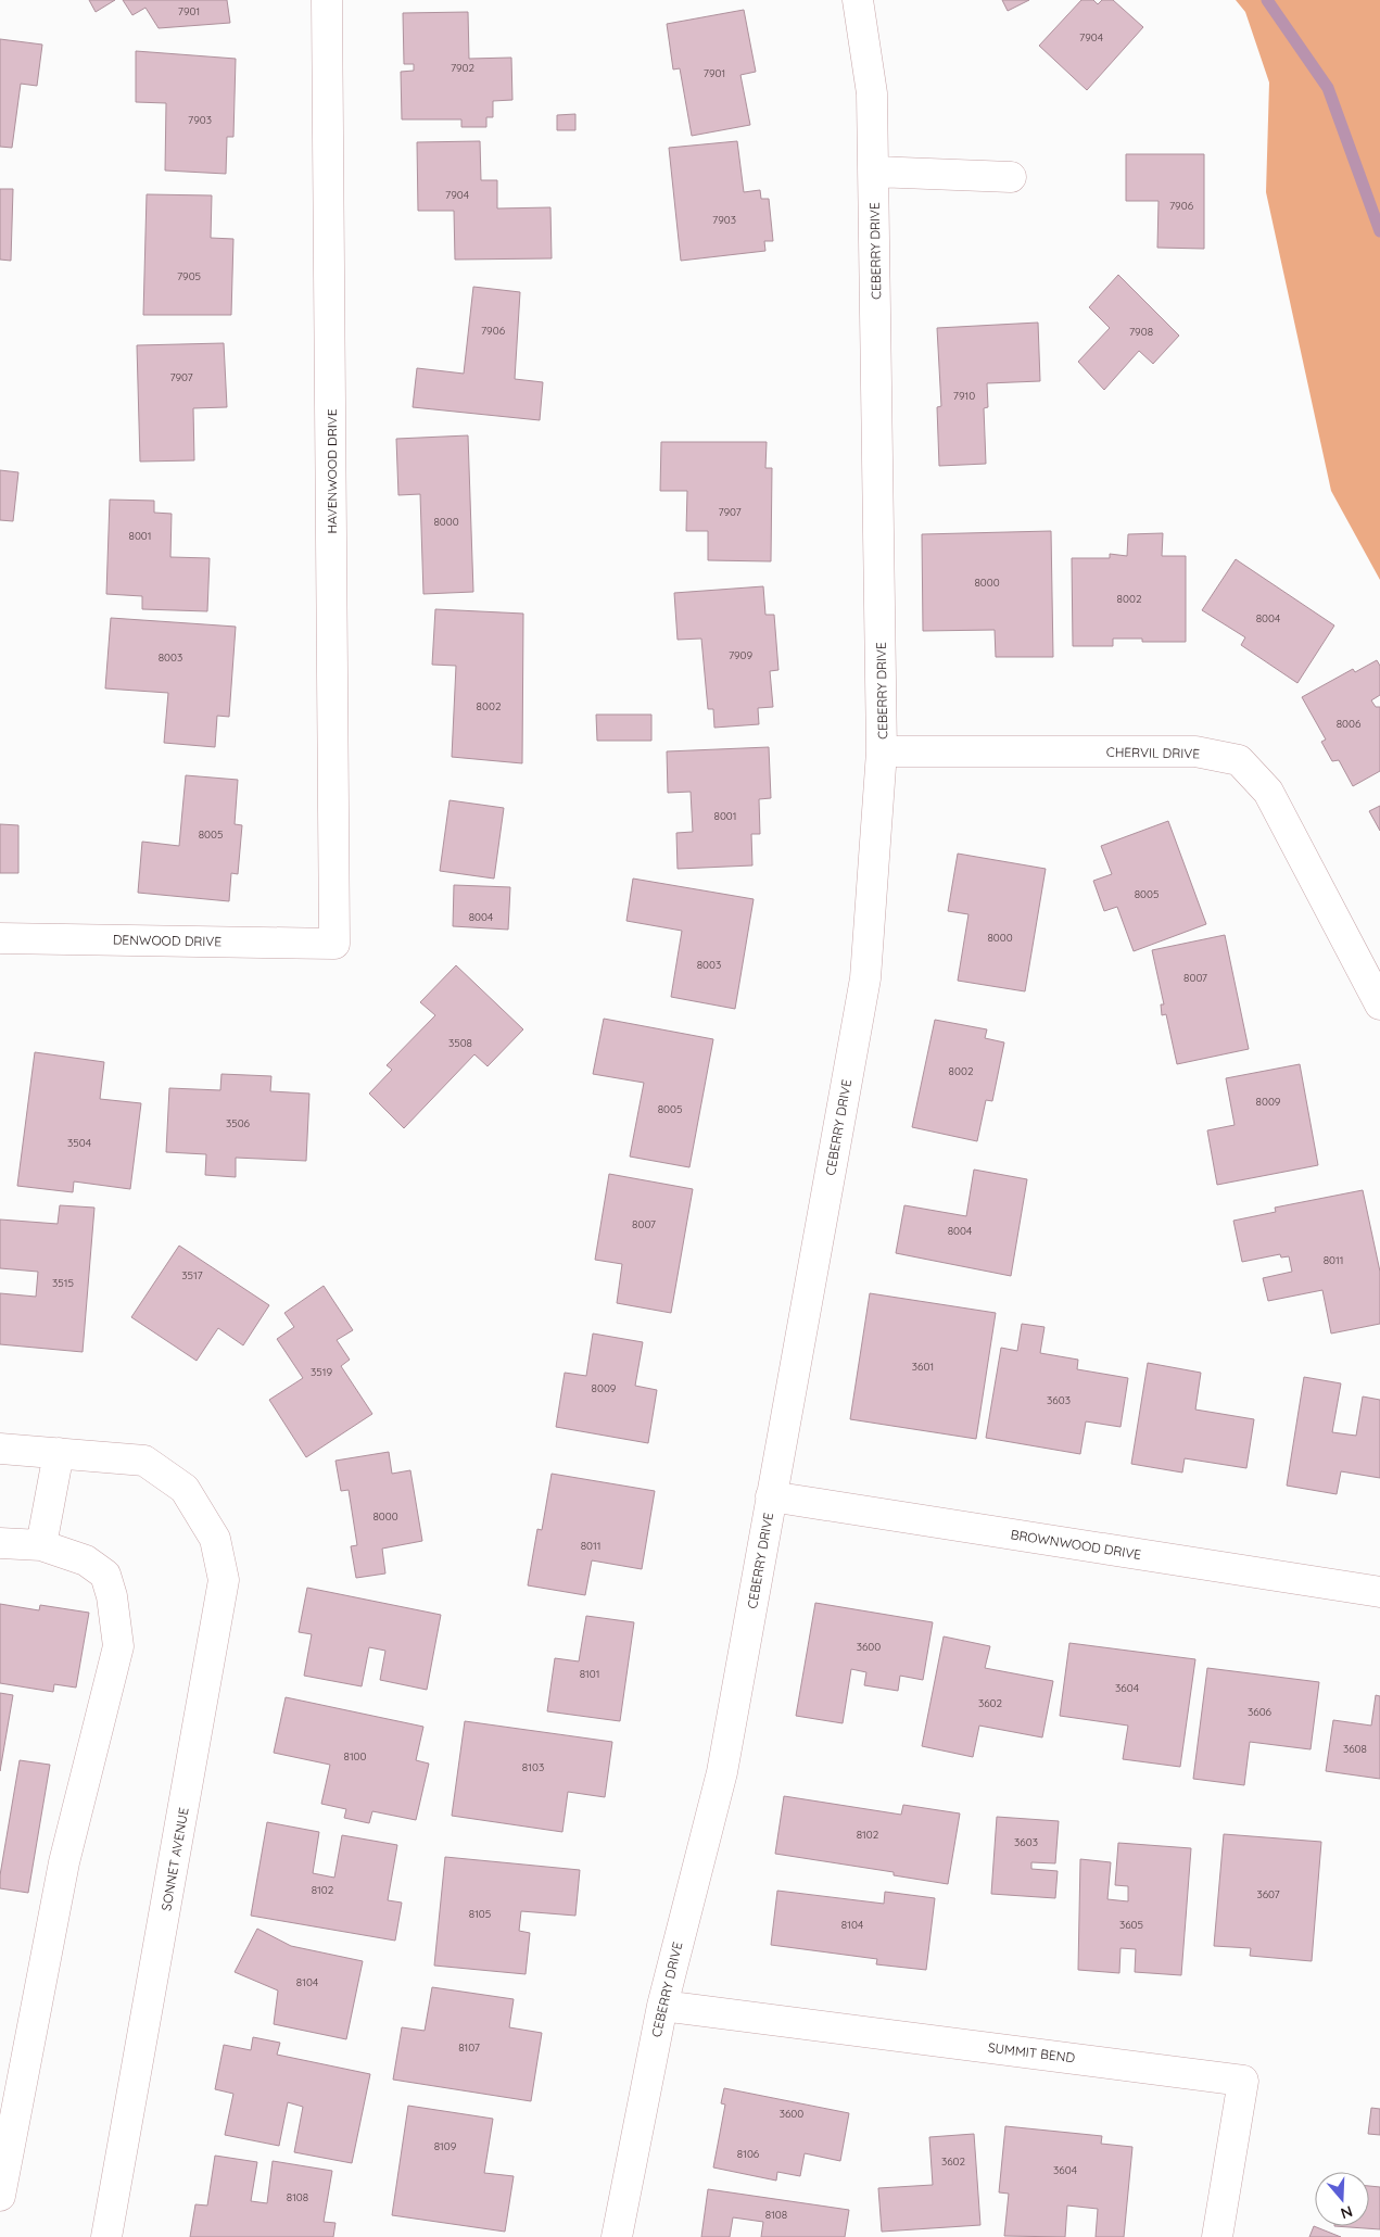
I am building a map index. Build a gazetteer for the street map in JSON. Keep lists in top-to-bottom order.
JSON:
{
  "streets": {
    "street": [
      "CEBERRY DRIVE",
      "HAVENWOOD DRIVE",
      "CHERVIL DRIVE",
      "DENWOOD DRIVE",
      "BROWNWOOD DRIVE",
      "SONNET AVENUE",
      "SUMMIT BEND"
    ]
  },
  "crossings": [
    ["CEBERRY DRIVE", "CHERVIL DRIVE"],
    ["CEBERRY DRIVE", "BROWNWOOD DRIVE"],
    ["CEBERRY DRIVE", "SUMMIT BEND"],
    ["HAVENWOOD DRIVE", "DENWOOD DRIVE"]
  ],
  "house_numbers": [
    "7901",
    "7904",
    "7902",
    "7901",
    "7903",
    "7904",
    "7906",
    "7903",
    "7905",
    "7906",
    "7908",
    "7907",
    "7910",
    "7907",
    "8000",
    "8001",
    "8000",
    "8002",
    "8004",
    "7909",
    "8003",
    "8002",
    "8006",
    "8001",
    "8005",
    "8005",
    "8004",
    "8000",
    "8003",
    "8007",
    "3508",
    "8002",
    "8009",
    "8005",
    "3506",
    "3504",
    "8007",
    "8004",
    "8011",
    "3517",
    "3515",
    "3601",
    "3519",
    "8009",
    "3603",
    "8000",
    "8011",
    "3600",
    "8101",
    "3604",
    "3602",
    "3606",
    "3608",
    "8100",
    "8103",
    "8102",
    "3603",
    "8102",
    "3607",
    "8105",
    "8104",
    "3605",
    "8104",
    "8107",
    "3600",
    "8109",
    "8106",
    "3602",
    "3604",
    "8108",
    "8108"
  ],
  "north": "bottom"
}
